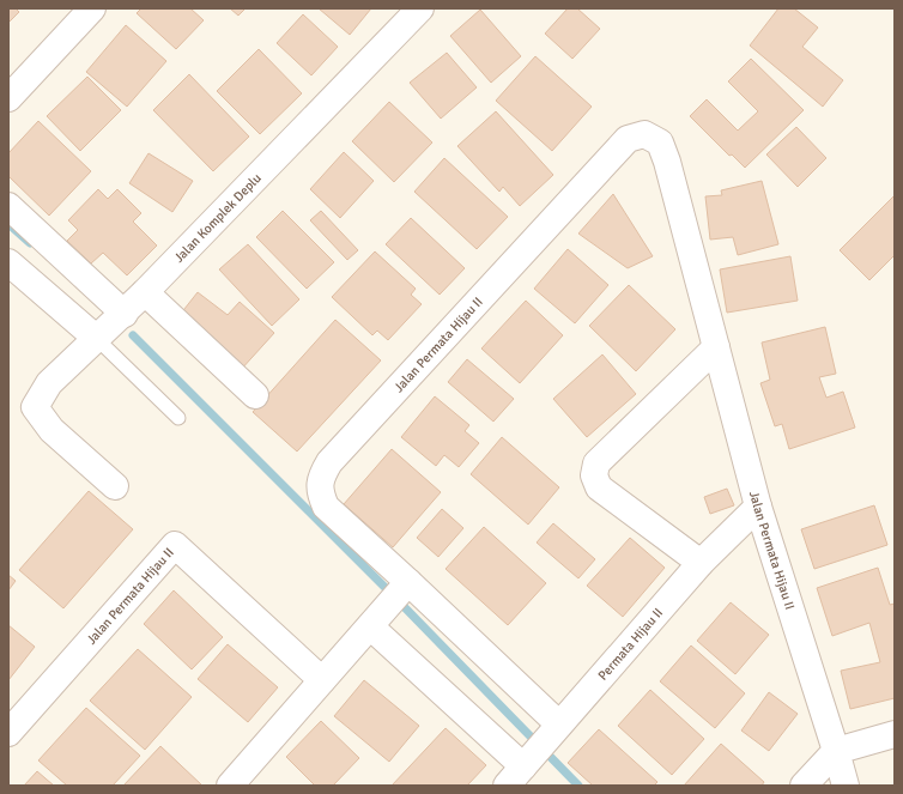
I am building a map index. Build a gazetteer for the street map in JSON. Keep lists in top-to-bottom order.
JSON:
{
  "streets": {
    "street": ["Jalan Komplek Deplu", "Jalan Permata Hijau II", "Permata Hijau II"]
  },
  "crossings": [
    ["Jalan Permata Hijau II", "Permata Hijau II"]
  ]
}
